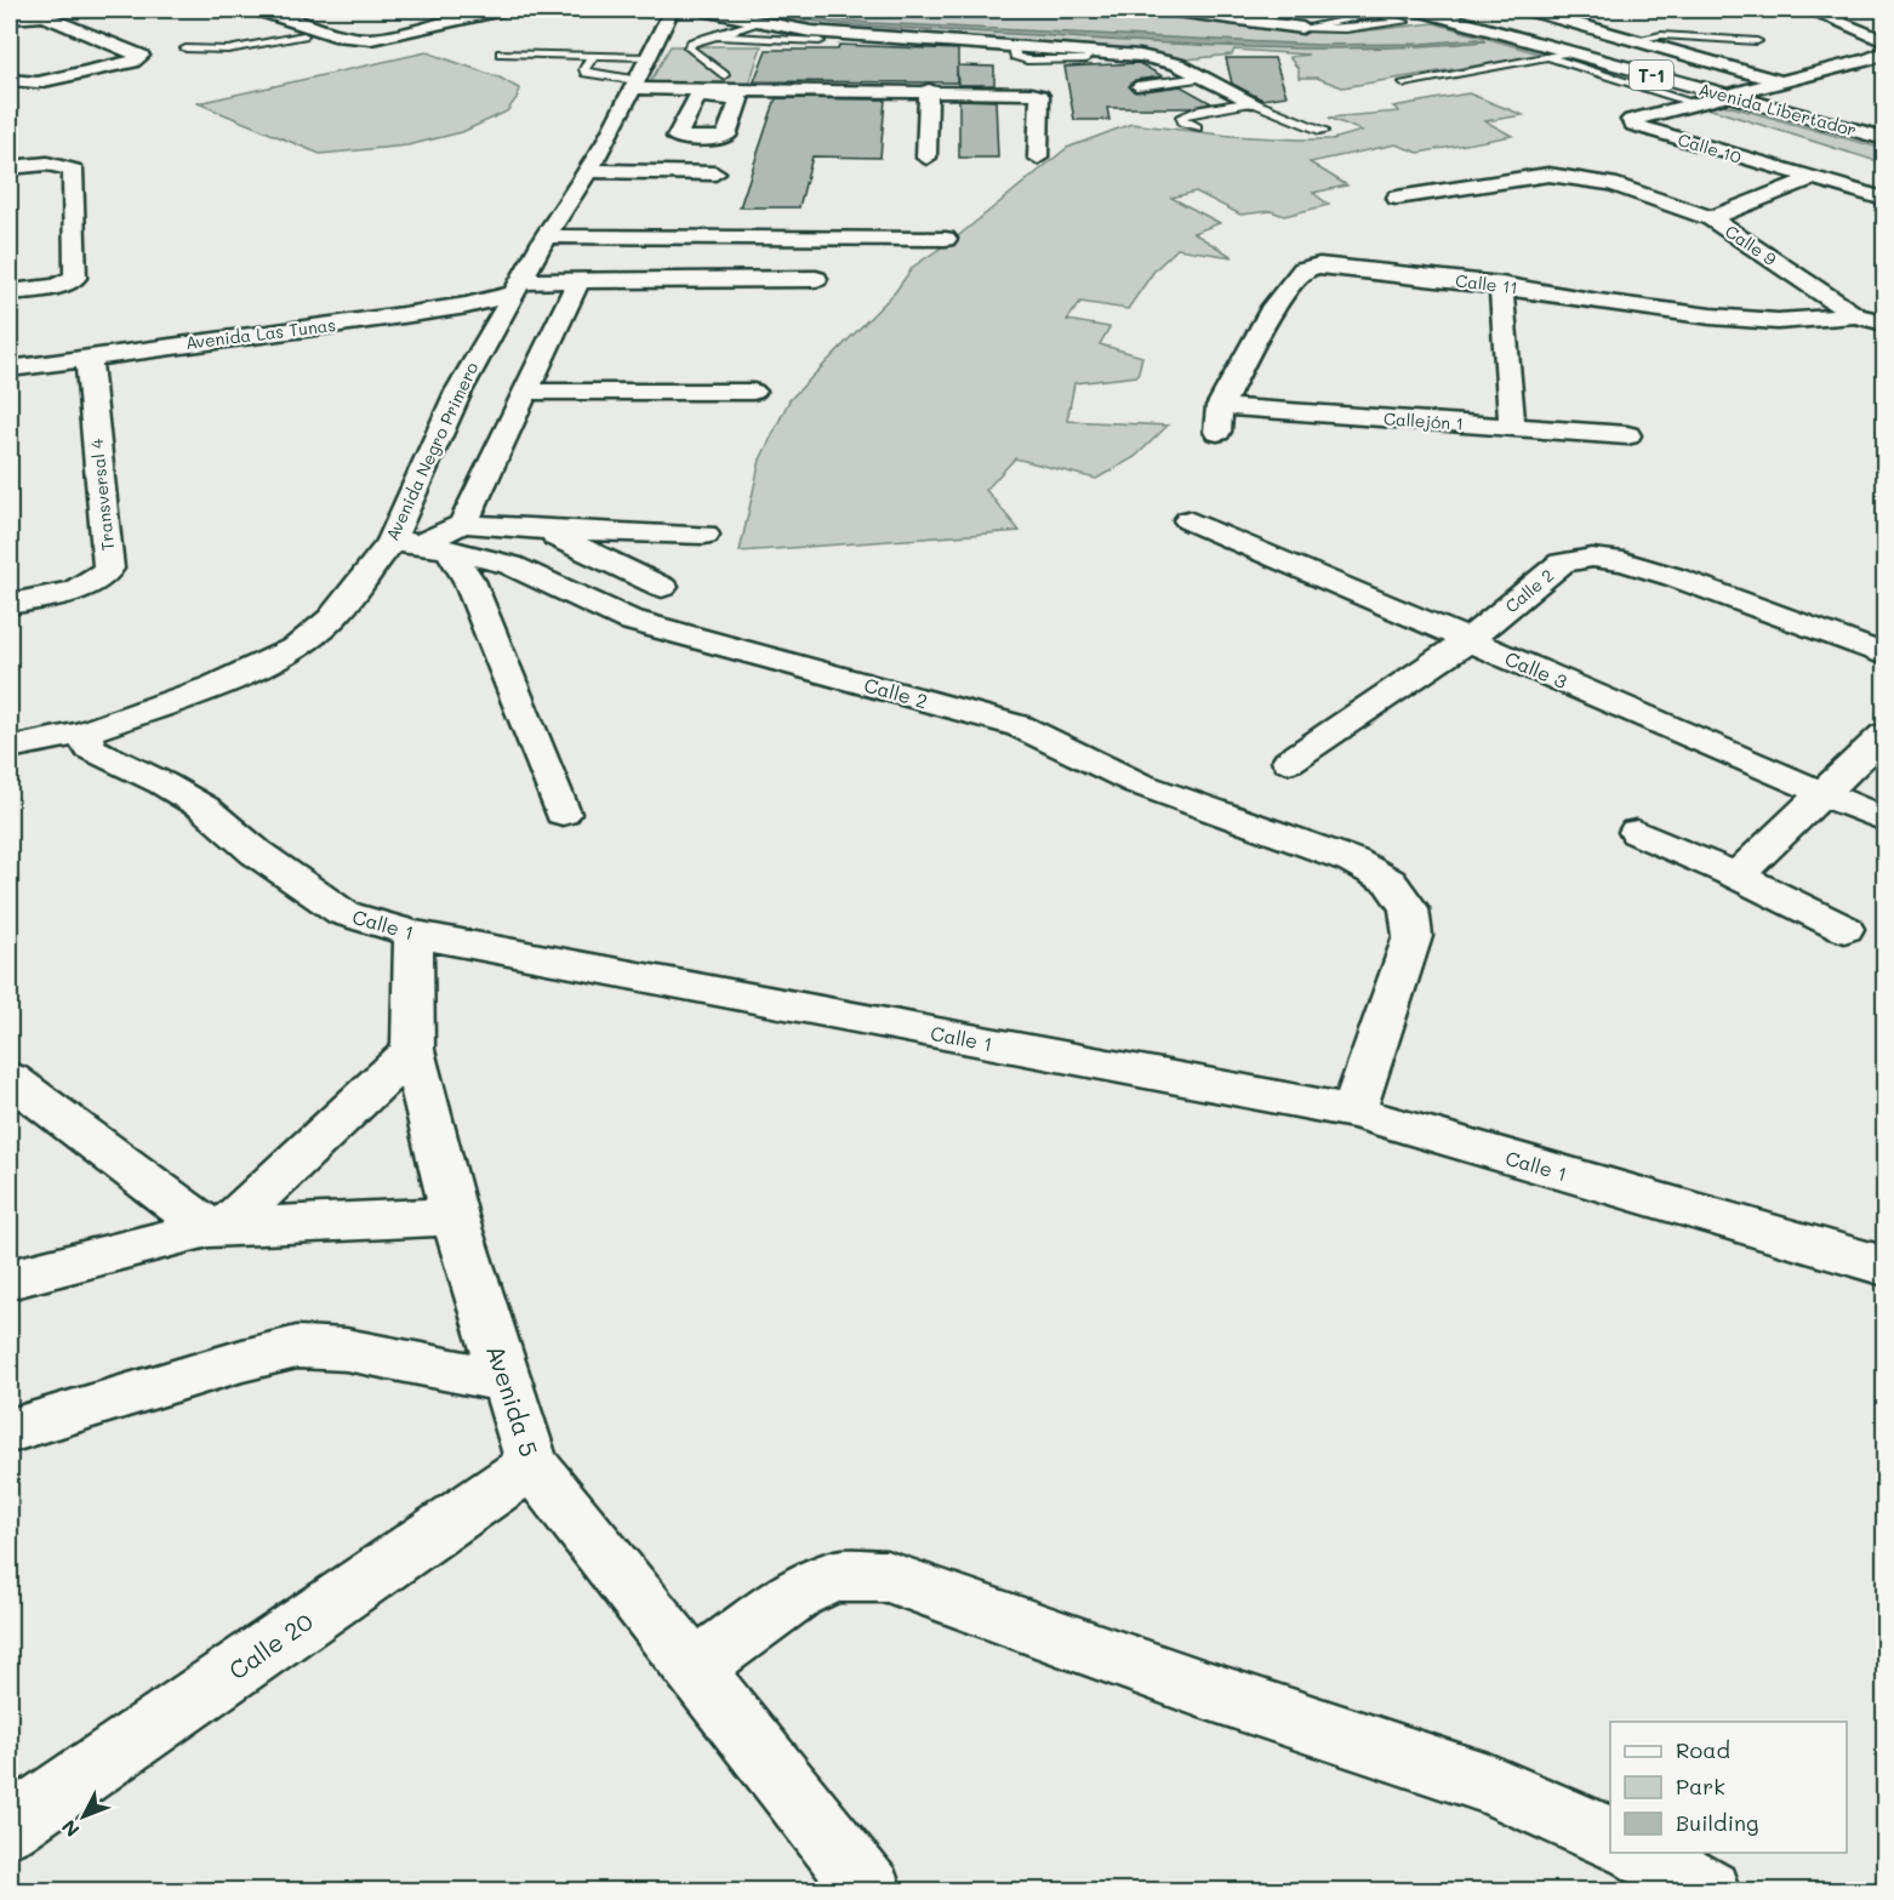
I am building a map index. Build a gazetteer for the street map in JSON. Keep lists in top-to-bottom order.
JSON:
{
  "streets": {
    "street": [
      "T-1",
      "Avenida Libertador",
      "Calle 10",
      "Calle 9",
      "Calle 11",
      "Avenida Las Tunas",
      "Callejón 1",
      "Avenida Negro Primero",
      "Transversal 4",
      "Calle 2",
      "Calle 3",
      "Calle 1",
      "Avenida 5",
      "Calle 20"
    ]
  },
  "crossings": [
    ["Avenida Libertador", "Calle 10"],
    ["Calle 10", "Calle 9"],
    ["Calle 9", "Calle 11"],
    ["Calle 11", "Callejón 1"],
    ["Avenida Las Tunas", "Avenida Negro Primero"],
    ["Avenida Las Tunas", "Transversal 4"],
    ["Avenida Negro Primero", "Calle 2"],
    ["Avenida Negro Primero", "Calle 1"],
    ["Calle 2", "Calle 3"],
    ["Calle 2", "Calle 1"],
    ["Calle 1", "Avenida 5"],
    ["Avenida 5", "Calle 20"]
  ],
  "legend": ["Road", "Park", "Building"],
  "north": "bottom left"
}
